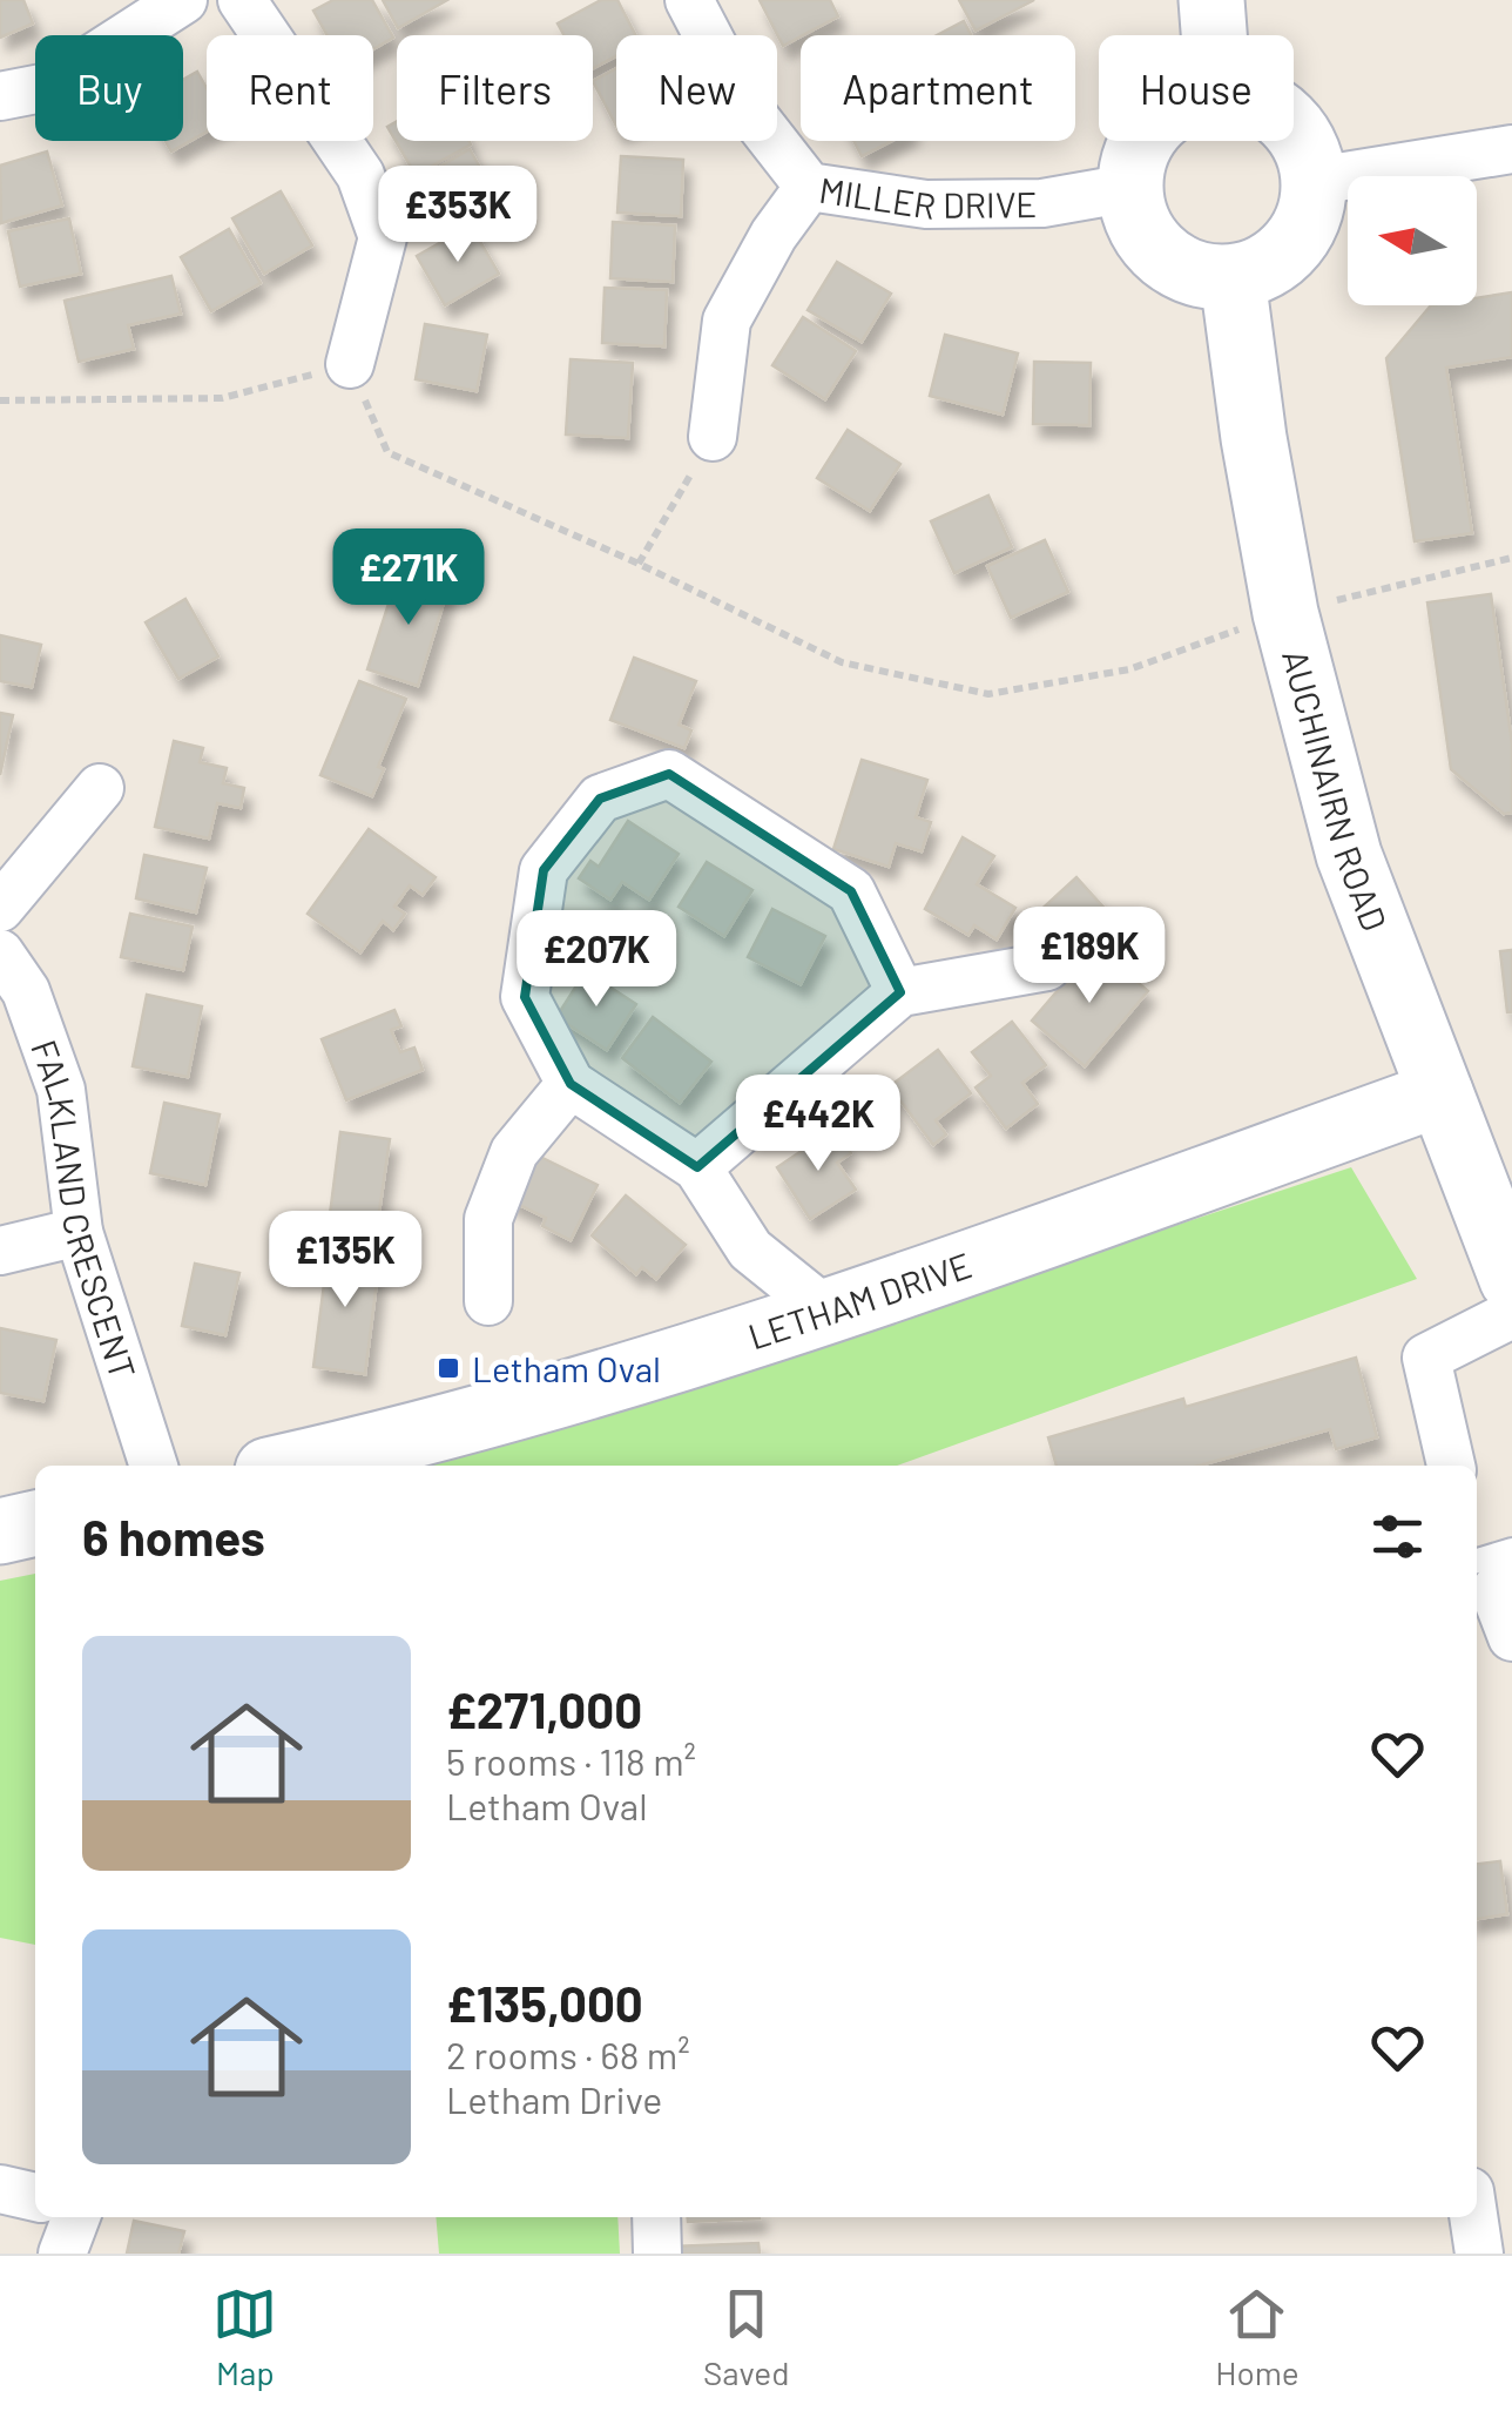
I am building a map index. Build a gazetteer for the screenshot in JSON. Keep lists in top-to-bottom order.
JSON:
{
  "streets": {
    "main road": ["AUCHINAIRN ROAD", "LETHAM DRIVE"],
    "street": ["MILLER DRIVE", "FALKLAND CRESCENT"]
  },
  "crossings": [
    ["AUCHINAIRN ROAD", "LETHAM DRIVE"]
  ],
  "places": {
    "transit": ["Letham Oval"]
  },
  "north": "left",
  "page": {
    "chip": [
      "Buy",
      "Rent",
      "Filters",
      "New",
      "Apartment",
      "House"
    ],
    "price": [
      "£353K",
      "£271K",
      "£189K",
      "£207K",
      "£442K",
      "£135K"
    ],
    "heading": "6 homes",
    "list": [
      {
        "name": "£271,000",
        "note": "5 rooms · 118 m² · Letham Oval"
      },
      {
        "name": "£135,000",
        "note": "2 rooms · 68 m² · Letham Drive"
      }
    ],
    "tabs": ["Map", "Saved", "Home"]
  }
}
